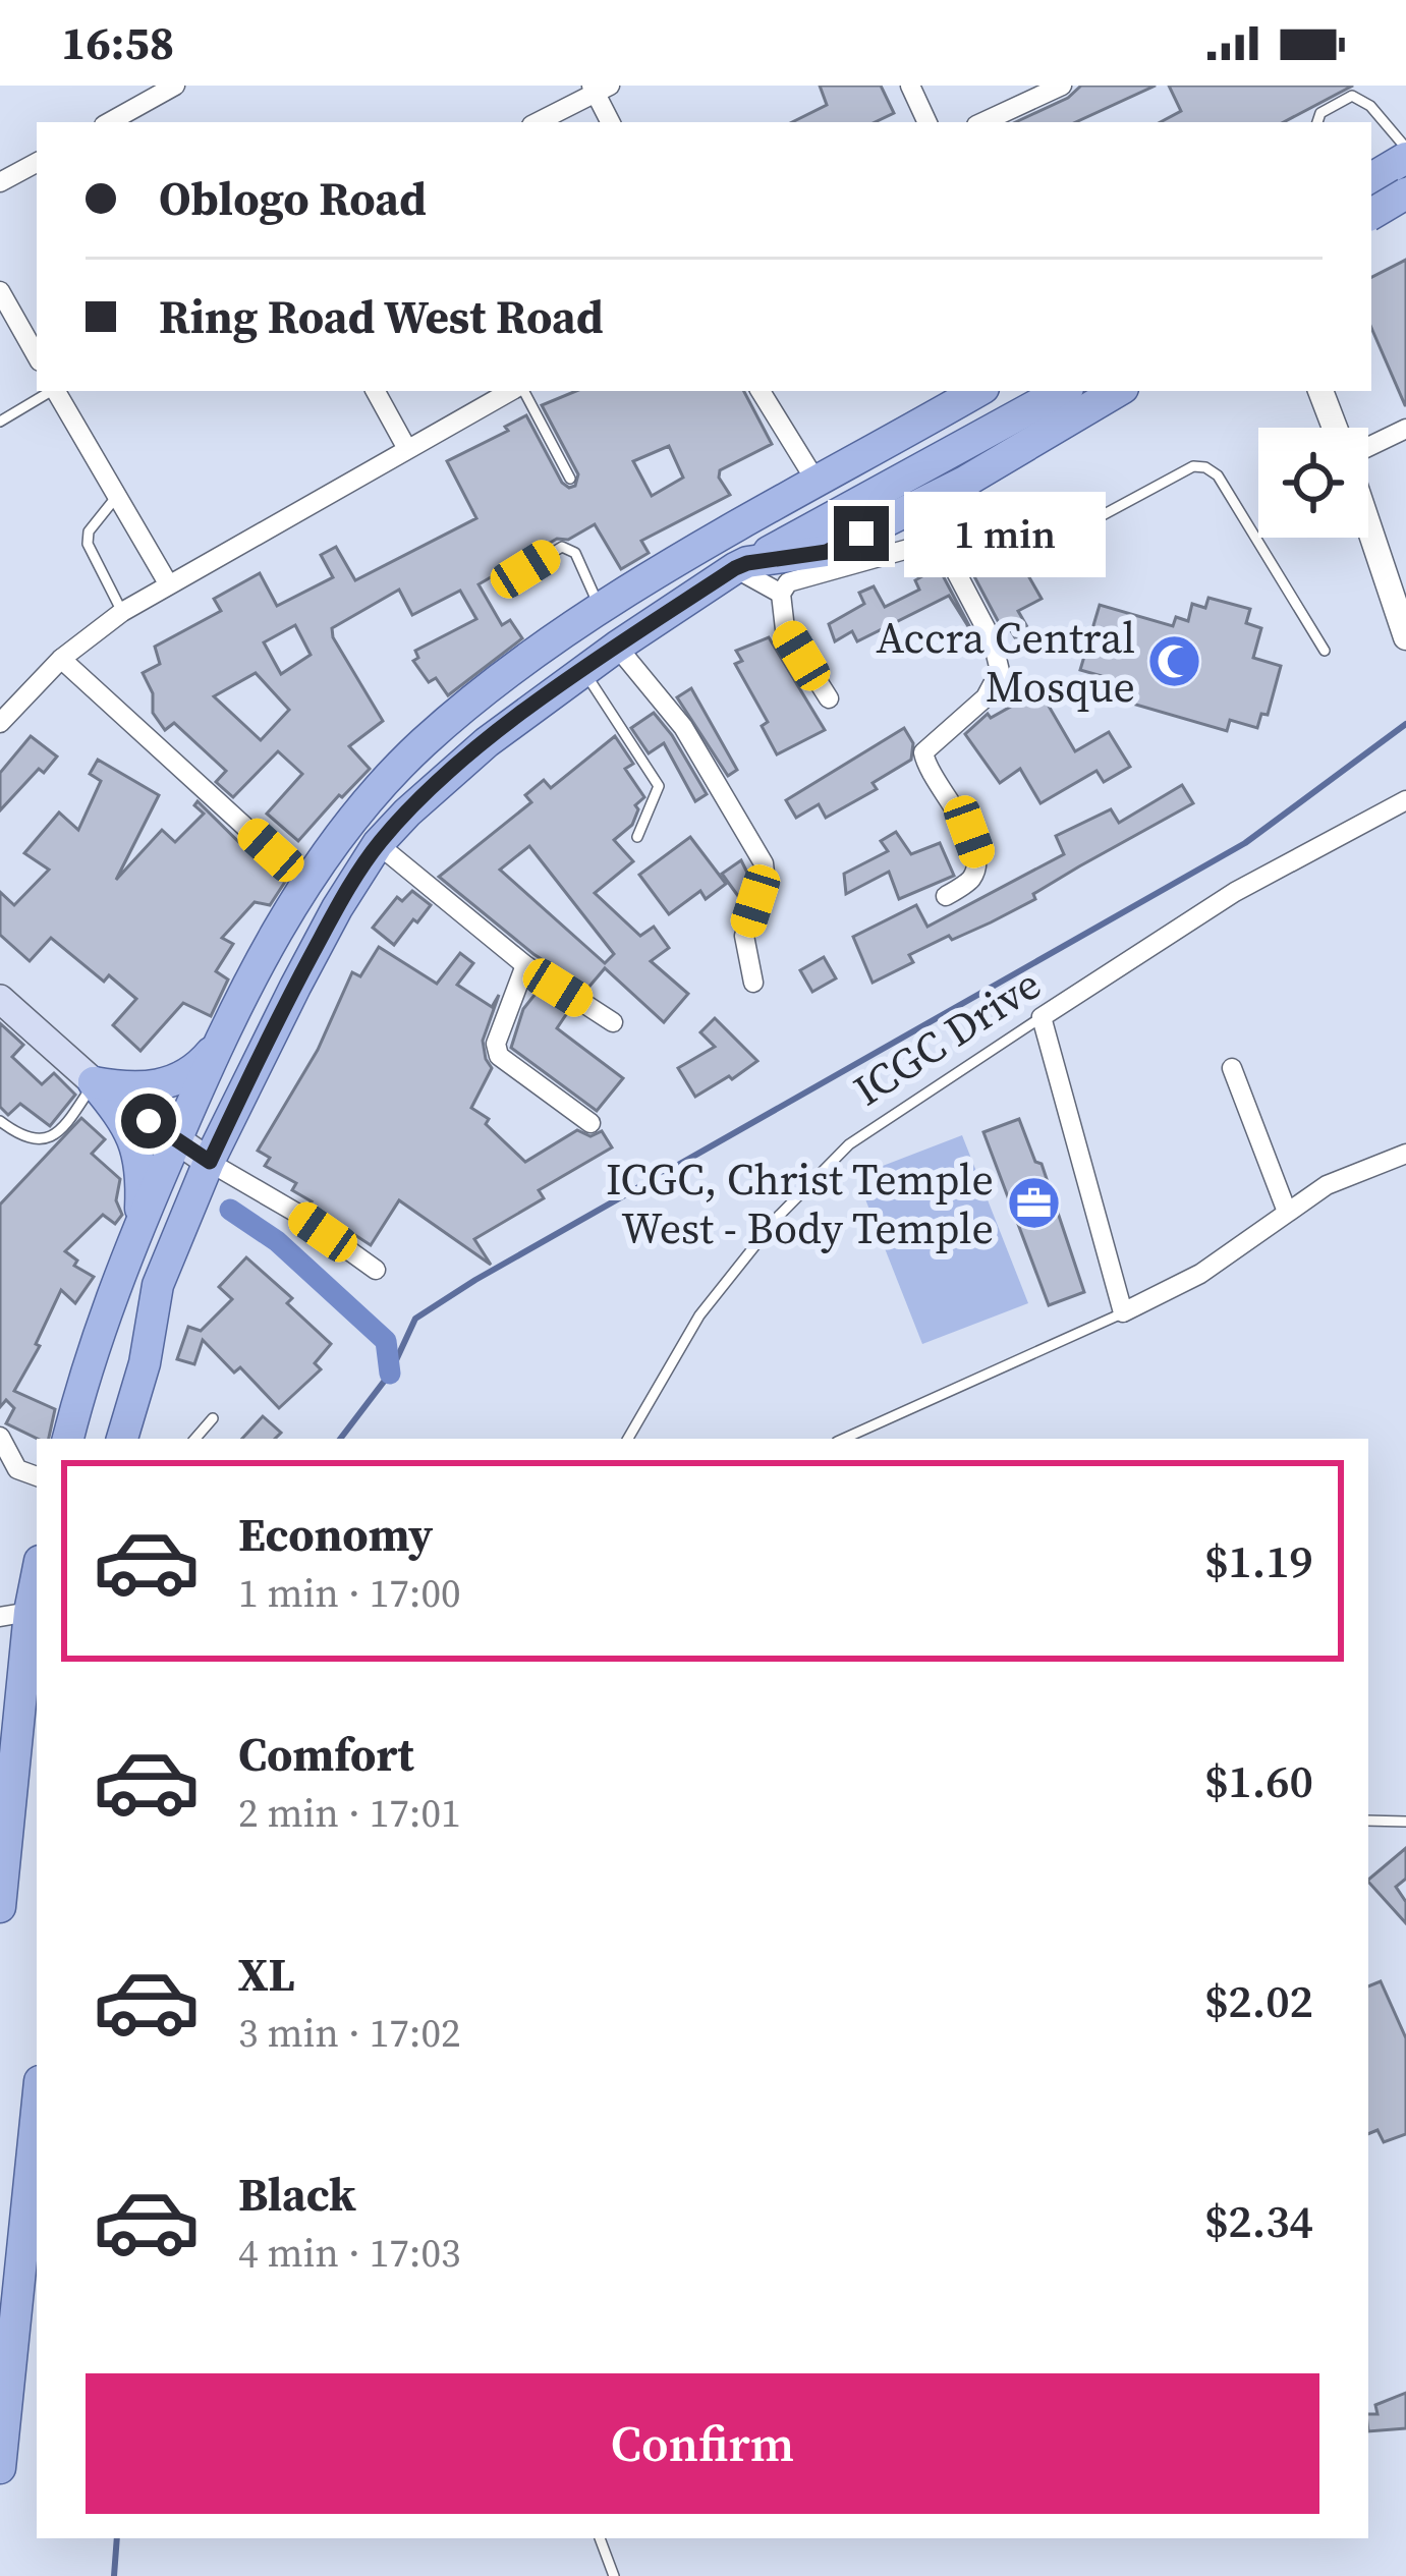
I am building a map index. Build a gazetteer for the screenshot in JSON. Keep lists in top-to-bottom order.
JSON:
{
  "streets": {
    "street": ["ICGC Drive"]
  },
  "places": {
    "mosque": ["Accra Central Mosque"],
    "office": ["ICGC, Christ Temple West - Body Temple"]
  },
  "page": {
    "status": "16:58",
    "banner": ["Oblogo Road", "Ring Road West Road"],
    "bubble": "1 min",
    "list": [
      {
        "name": "Economy",
        "note": "1 min · 17:00",
        "value": "$1.19"
      },
      {
        "name": "Comfort",
        "note": "2 min · 17:01",
        "value": "$1.60"
      },
      {
        "name": "XL",
        "note": "3 min · 17:02",
        "value": "$2.02"
      },
      {
        "name": "Black",
        "note": "4 min · 17:03",
        "value": "$2.34"
      }
    ],
    "buttons": "Confirm"
  }
}
